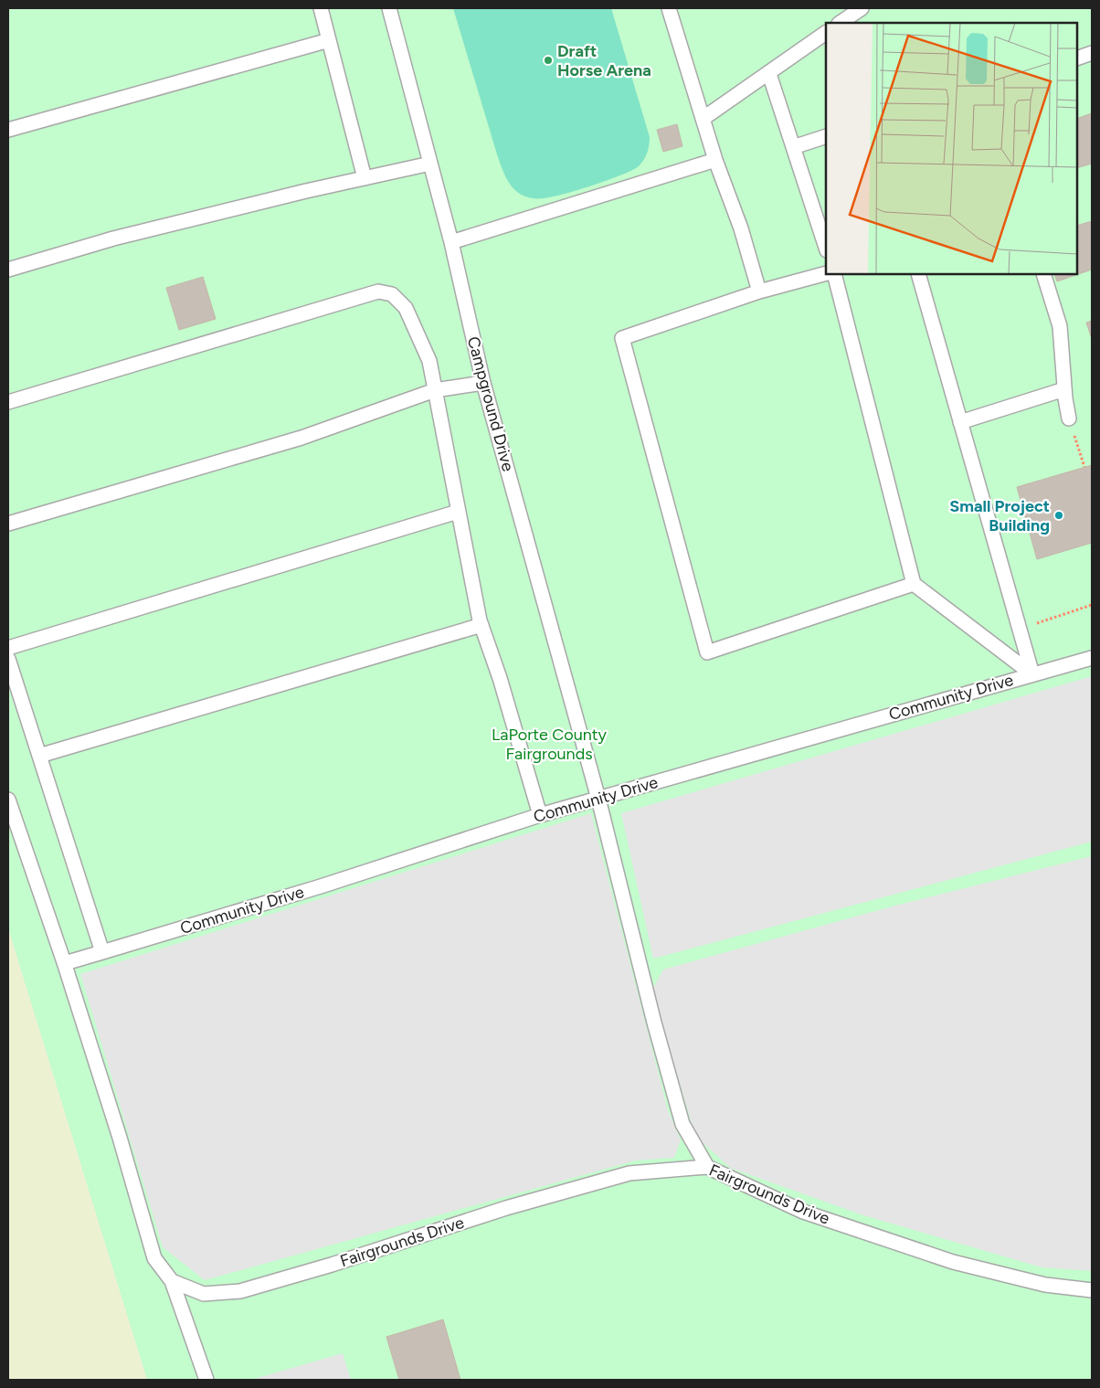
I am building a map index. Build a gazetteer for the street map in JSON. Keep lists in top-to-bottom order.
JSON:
{
  "streets": {
    "lane": ["Campground Drive", "Community Drive", "Fairgrounds Drive"]
  },
  "crossings": [
    ["Campground Drive", "Community Drive"],
    ["Campground Drive", "Fairgrounds Drive"]
  ],
  "parks": ["LaPorte County Fairgrounds"],
  "places": ["Draft Horse Arena", "Small Project Building"]
}
